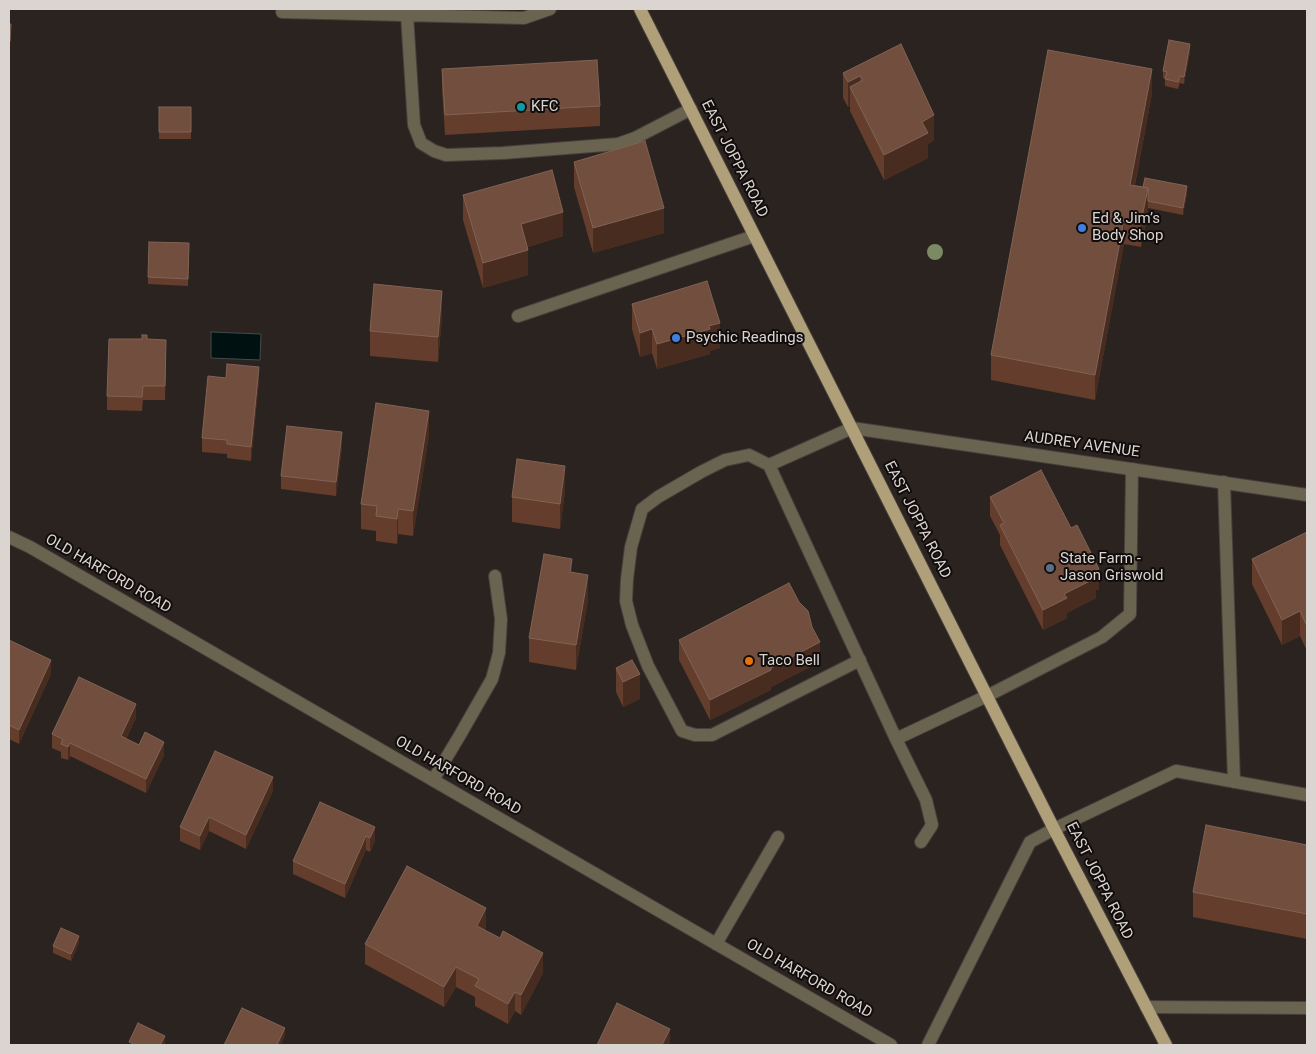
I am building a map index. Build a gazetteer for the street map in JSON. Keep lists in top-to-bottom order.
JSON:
{
  "streets": {
    "main road": ["EAST JOPPA ROAD"],
    "street": ["AUDREY AVENUE", "OLD HARFORD ROAD"]
  },
  "crossings": [
    ["EAST JOPPA ROAD", "AUDREY AVENUE"]
  ],
  "places": [
    "KFC",
    "Ed & Jim’s Body Shop",
    "Psychic Readings",
    "State Farm - Jason Griswold",
    "Taco Bell"
  ]
}
